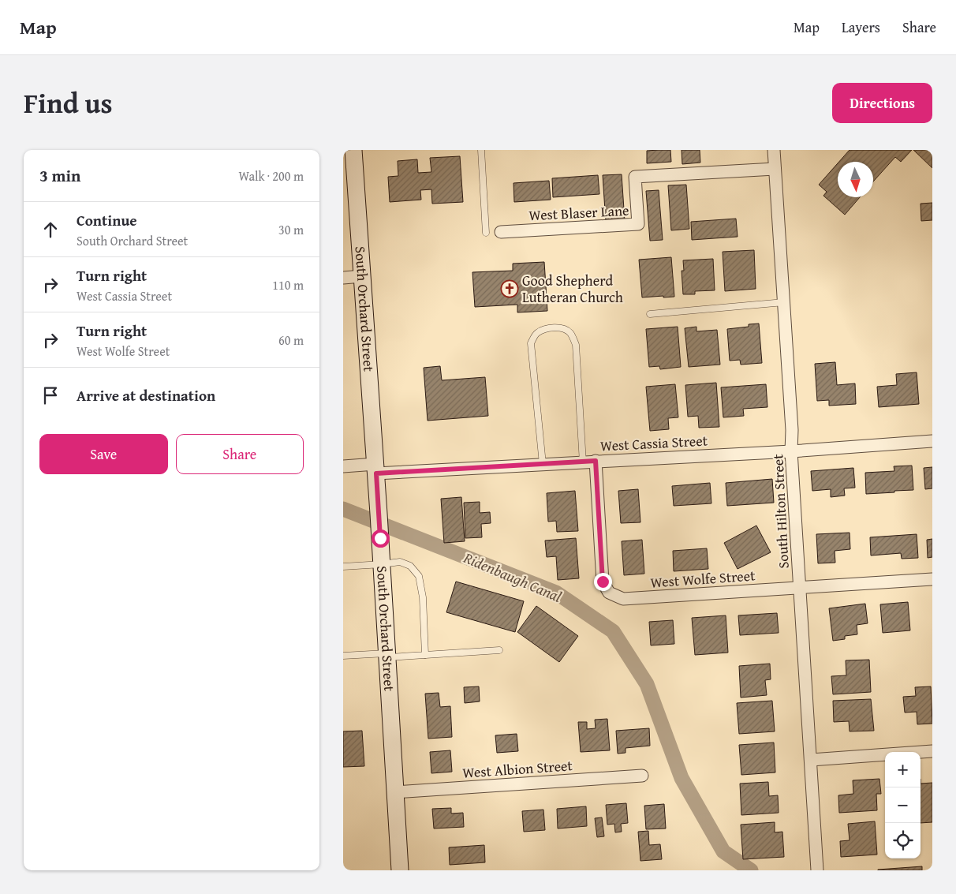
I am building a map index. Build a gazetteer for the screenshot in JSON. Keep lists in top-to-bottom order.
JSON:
{
  "streets": {
    "main road": ["South Orchard Street"],
    "street": [
      "West Blaser Lane",
      "West Cassia Street",
      "South Hilton Street",
      "West Wolfe Street",
      "West Albion Street"
    ]
  },
  "crossings": [
    ["West Blaser Lane", "South Hilton Street"],
    ["South Orchard Street", "West Cassia Street"],
    ["South Orchard Street", "West Albion Street"],
    ["West Cassia Street", "South Hilton Street"],
    ["West Cassia Street", "West Wolfe Street"],
    ["South Hilton Street", "West Wolfe Street"]
  ],
  "water": ["Ridenbaugh Canal"],
  "places": {
    "church": ["Good Shepherd Lutheran Church"]
  },
  "north": "bottom",
  "page": {
    "header": "Map",
    "nav": ["Map", "Layers", "Share"],
    "title": "Find us",
    "buttons": [
      "Directions",
      ["Save", "Share"]
    ],
    "heading": ["3 min", "Walk · 200 m"],
    "list": [
      ["Continue", "South Orchard Street", "30 m"],
      ["Turn right", "West Cassia Street", "110 m"],
      ["Turn right", "West Wolfe Street", "60 m"],
      "Arrive at destination"
    ],
    "map_buttons": ["+", "−"]
  }
}
